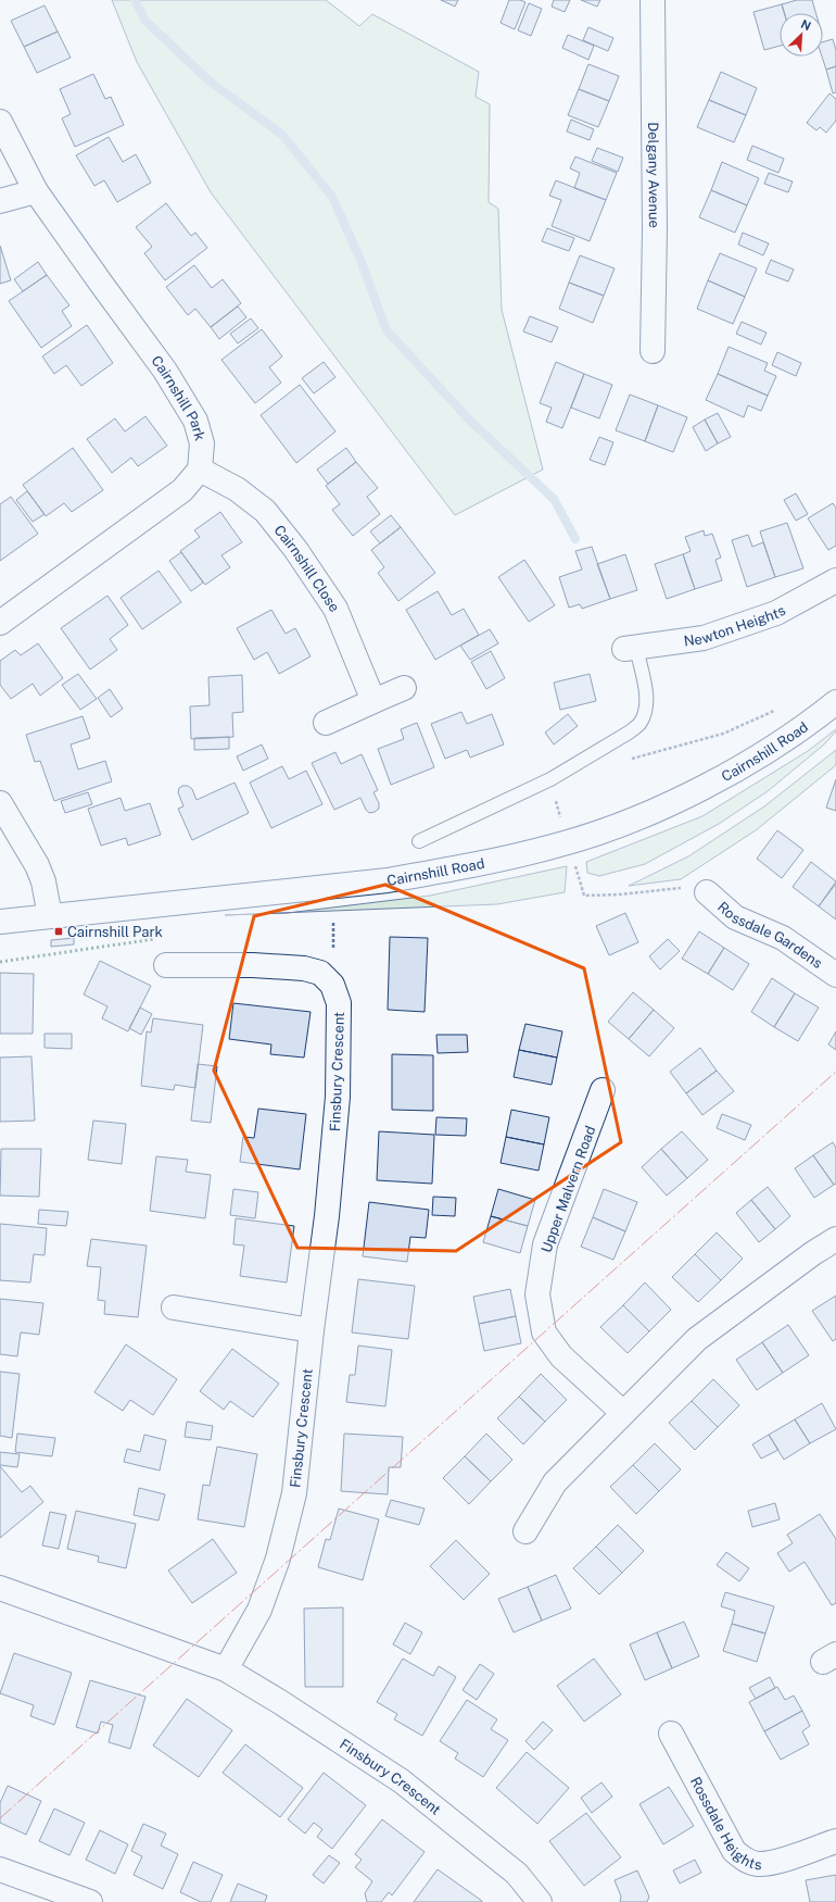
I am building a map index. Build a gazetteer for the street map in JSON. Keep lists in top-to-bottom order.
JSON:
{
  "streets": {
    "street": [
      "Delgany Avenue",
      "Cairnshill Park",
      "Cairnshill Close",
      "Newton Heights",
      "Cairnshill Road",
      "Rossdale Gardens",
      "Finsbury Crescent",
      "Upper Malvern Road",
      "Rossdale Heights"
    ]
  },
  "crossings": [
    ["Cairnshill Park", "Cairnshill Close"]
  ],
  "places": {
    "transit": ["Cairnshill Park"]
  },
  "north": "top right"
}
